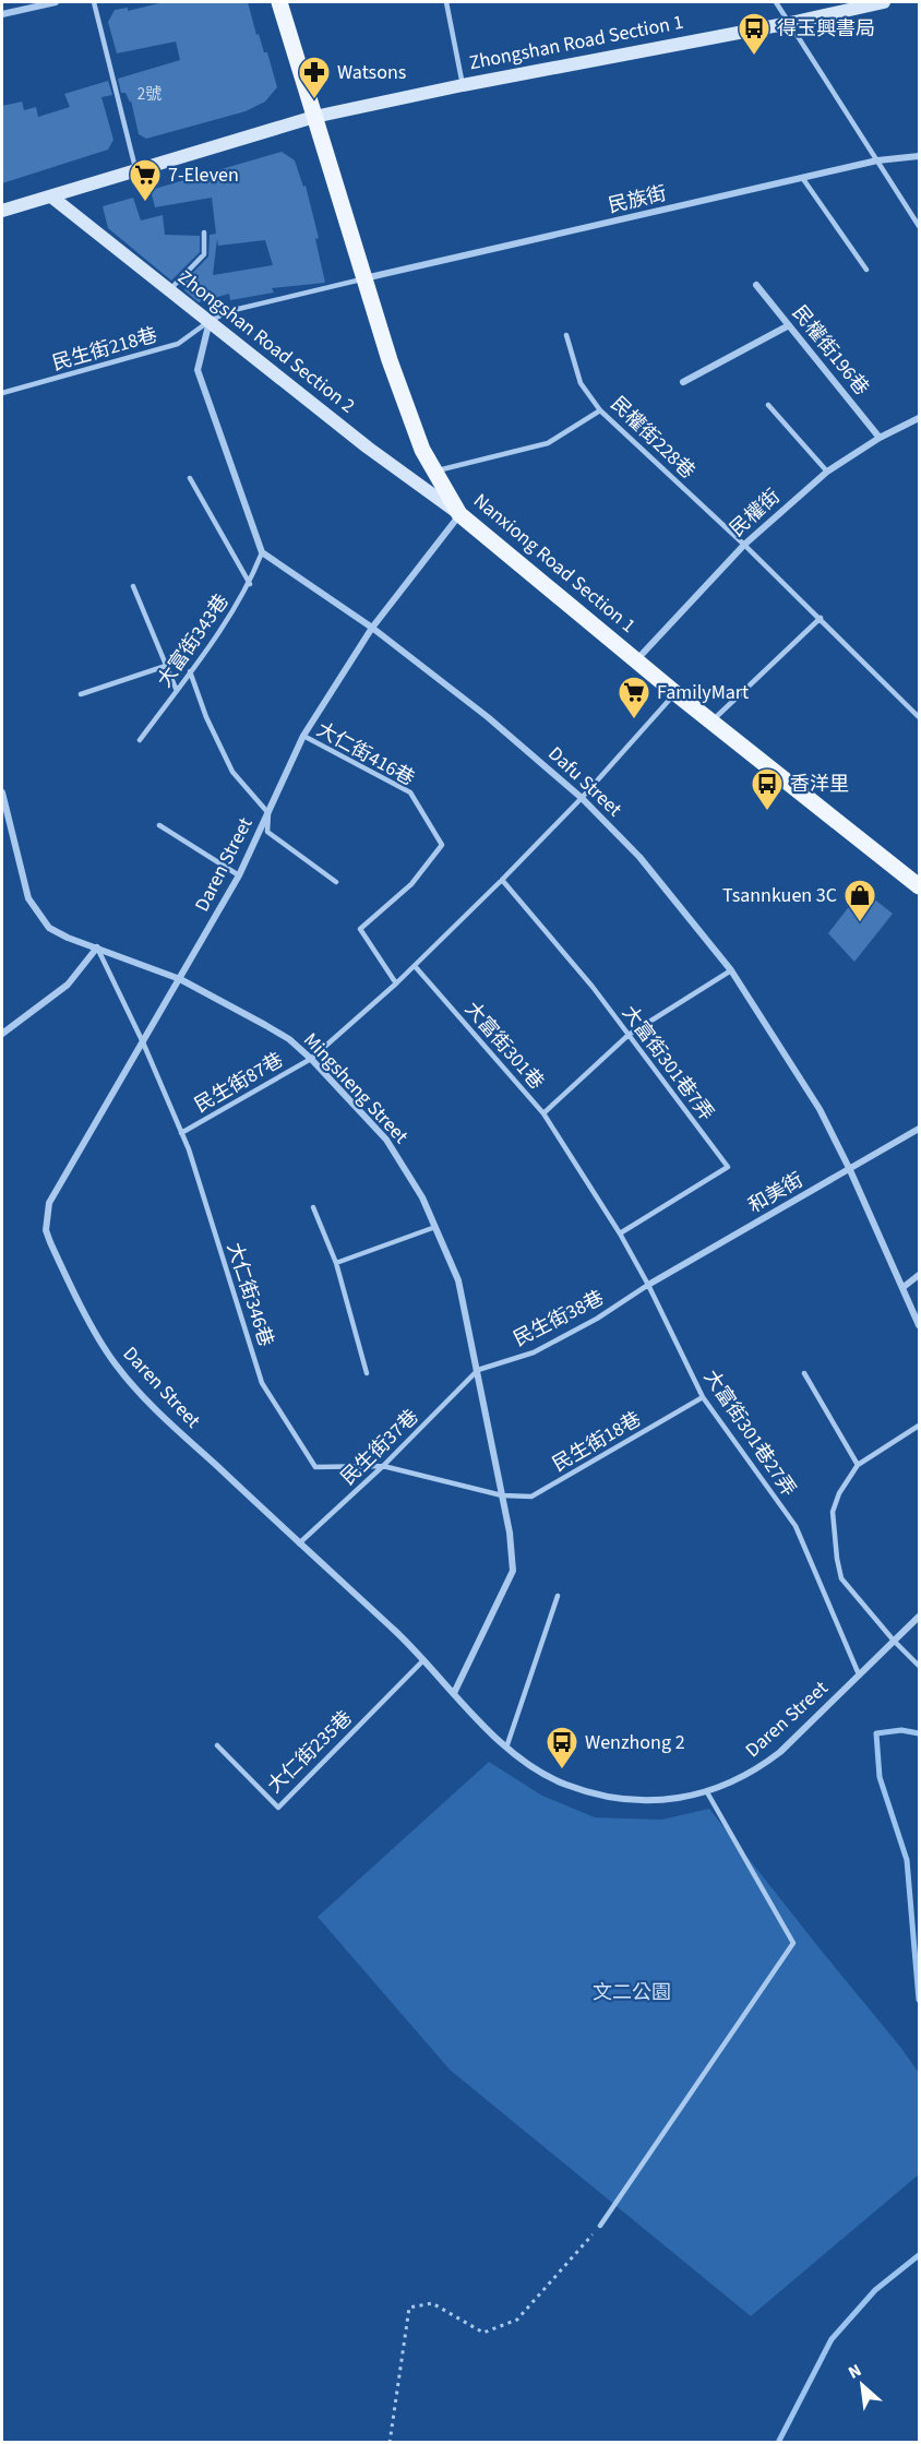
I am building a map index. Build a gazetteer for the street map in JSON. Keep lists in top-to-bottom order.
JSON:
{
  "streets": {
    "main road": ["Nanxiong Road Section 1"],
    "street": [
      "Zhongshan Road Section 1",
      "民族街",
      "Zhongshan Road Section 2",
      "民權街196巷",
      "民權街",
      "Dafu Street",
      "Daren Street",
      "Mingsheng Street",
      "和美街"
    ],
    "lane": [
      "民生街218巷",
      "民權街228巷",
      "大富街343巷",
      "大仁街416巷",
      "大富街301巷",
      "大富街301巷7弄",
      "民生街87巷",
      "大仁街346巷",
      "民生街38巷",
      "大富街301巷27弄",
      "民生街18巷",
      "民生街37巷",
      "大仁街235巷"
    ]
  },
  "crossings": [
    ["Zhongshan Road Section 1", "Nanxiong Road Section 1"],
    ["民族街", "民生街218巷"],
    ["民族街", "Nanxiong Road Section 1"],
    ["Zhongshan Road Section 2", "民生街218巷"],
    ["Zhongshan Road Section 2", "Nanxiong Road Section 1"],
    ["Zhongshan Road Section 2", "Daren Street"],
    ["民生街218巷", "Nanxiong Road Section 1"],
    ["民權街196巷", "民權街"],
    ["民權街228巷", "民權街"],
    ["民權街", "Nanxiong Road Section 1"],
    ["Nanxiong Road Section 1", "Daren Street"],
    ["大富街343巷", "Dafu Street"],
    ["大仁街416巷", "Daren Street"],
    ["Dafu Street", "Daren Street"],
    ["Dafu Street", "大富街301巷"],
    ["Dafu Street", "和美街"],
    ["Daren Street", "Mingsheng Street"],
    ["Daren Street", "大仁街346巷"],
    ["Daren Street", "大富街301巷27弄"],
    ["Daren Street", "民生街37巷"],
    ["Daren Street", "大仁街235巷"],
    ["大富街301巷", "大富街301巷7弄"],
    ["大富街301巷", "大富街301巷27弄"],
    ["大富街301巷7弄", "大富街301巷27弄"],
    ["民生街87巷", "Mingsheng Street"],
    ["民生街87巷", "大仁街346巷"],
    ["Mingsheng Street", "大仁街346巷"],
    ["Mingsheng Street", "民生街38巷"],
    ["Mingsheng Street", "民生街18巷"],
    ["Mingsheng Street", "民生街37巷"],
    ["和美街", "民生街38巷"],
    ["和美街", "大富街301巷27弄"],
    ["大仁街346巷", "民生街18巷"],
    ["大仁街346巷", "民生街37巷"],
    ["民生街38巷", "大富街301巷27弄"],
    ["民生街38巷", "民生街37巷"],
    ["大富街301巷27弄", "民生街18巷"]
  ],
  "parks": ["文二公園"],
  "places": {
    "bus stop": ["得玉興書局", "香洋里", "Wenzhong 2"],
    "pharmacy": ["Watsons"],
    "supermarket": ["7-Eleven", "FamilyMart"],
    "shop": ["Tsannkuen 3C"]
  },
  "house_numbers": ["2號"],
  "north": "top left"
}
